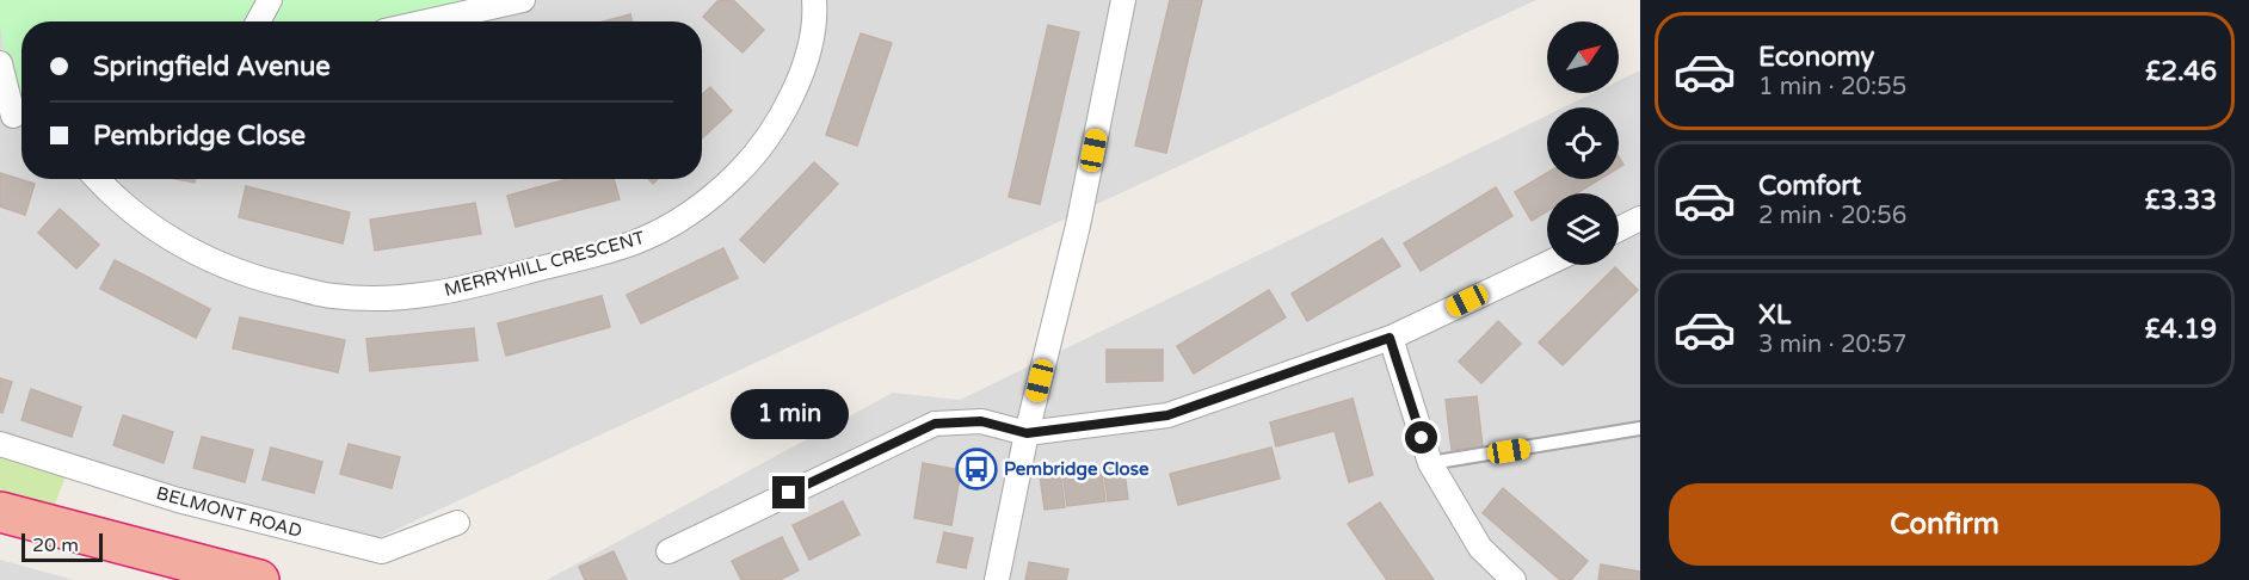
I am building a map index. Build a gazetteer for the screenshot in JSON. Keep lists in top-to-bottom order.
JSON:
{
  "streets": {
    "street": ["MERRYHILL CRESCENT", "BELMONT ROAD"]
  },
  "places": {
    "bus stop": ["Pembridge Close"]
  },
  "scale_bar": "20 m",
  "north": "top right",
  "page": {
    "list": [
      {
        "name": "Economy",
        "note": "1 min · 20:55",
        "value": "£2.46"
      },
      {
        "name": "Comfort",
        "note": "2 min · 20:56",
        "value": "£3.33"
      },
      {
        "name": "XL",
        "note": "3 min · 20:57",
        "value": "£4.19"
      }
    ],
    "banner": ["Springfield Avenue", "Pembridge Close"],
    "bubble": "1 min",
    "buttons": "Confirm",
    "scale": "20 m"
  }
}
